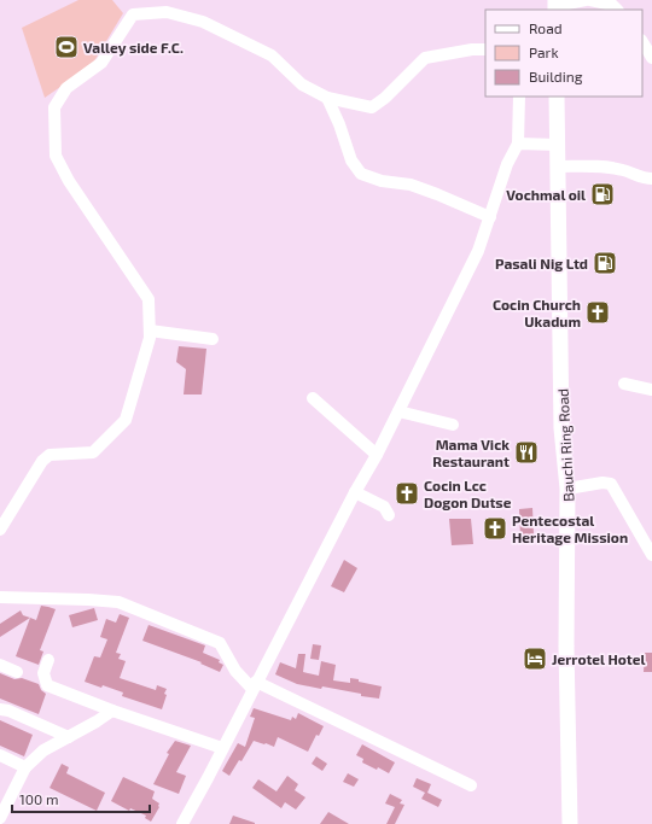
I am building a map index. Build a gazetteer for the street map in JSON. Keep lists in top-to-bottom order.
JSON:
{
  "streets": {
    "main road": ["Bauchi Ring Road"]
  },
  "places": {
    "sports": ["Valley side F.C."],
    "fuel station": ["Vochmal oil", "Pasali Nig Ltd"],
    "church": ["Cocin Church Ukadum", "Cocin Lcc Dogon Dutse", "Pentecostal Heritage Mission"],
    "restaurant": ["Mama Vick Restaurant"],
    "hotel": ["Jerrotel Hotel"]
  },
  "legend": ["Road", "Park", "Building"],
  "scale_bar": "100 m"
}
